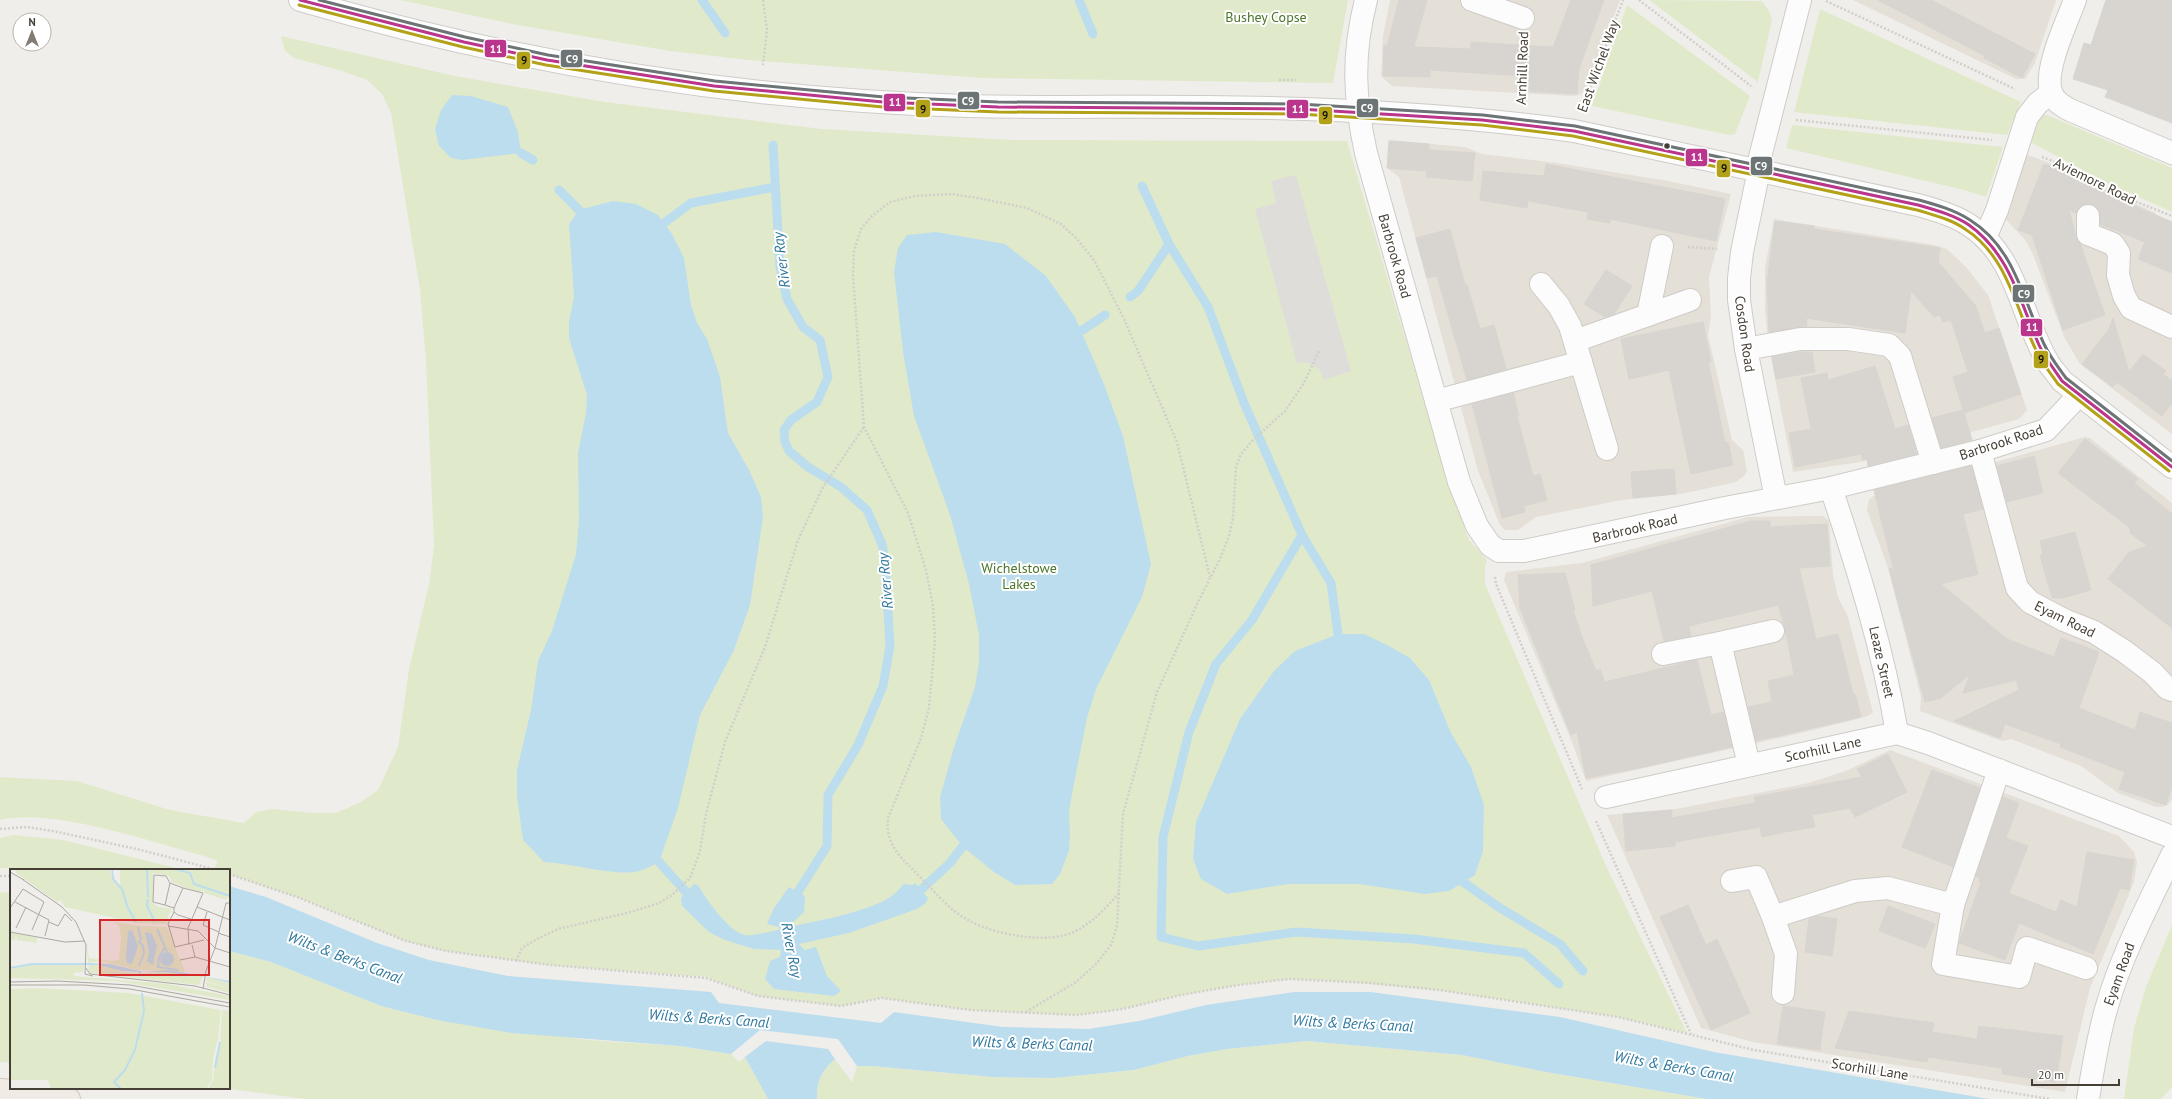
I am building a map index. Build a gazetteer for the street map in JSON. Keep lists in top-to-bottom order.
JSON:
{
  "streets": {
    "street": [
      "East Wichel Way",
      "Arnhill Road",
      "Barbrook Road",
      "Cosdon Road",
      "Eyam Road",
      "Leaze Street",
      "Scorhill Lane"
    ],
    "path": ["Aviemore Road"]
  },
  "crossings": [
    ["East Wichel Way", "Arnhill Road"],
    ["East Wichel Way", "Barbrook Road"],
    ["East Wichel Way", "Cosdon Road"],
    ["Aviemore Road", "Cosdon Road"],
    ["Barbrook Road", "Cosdon Road"],
    ["Barbrook Road", "Eyam Road"],
    ["Barbrook Road", "Leaze Street"],
    ["Leaze Street", "Scorhill Lane"]
  ],
  "water": ["River Ray", "Wilts & Berks Canal"],
  "parks": ["Bushey Copse", "Wichelstowe Lakes"],
  "lines": ["transit line 11", "transit line C9", "transit line 9"],
  "scale_bar": "20 m",
  "north": "top"
}
